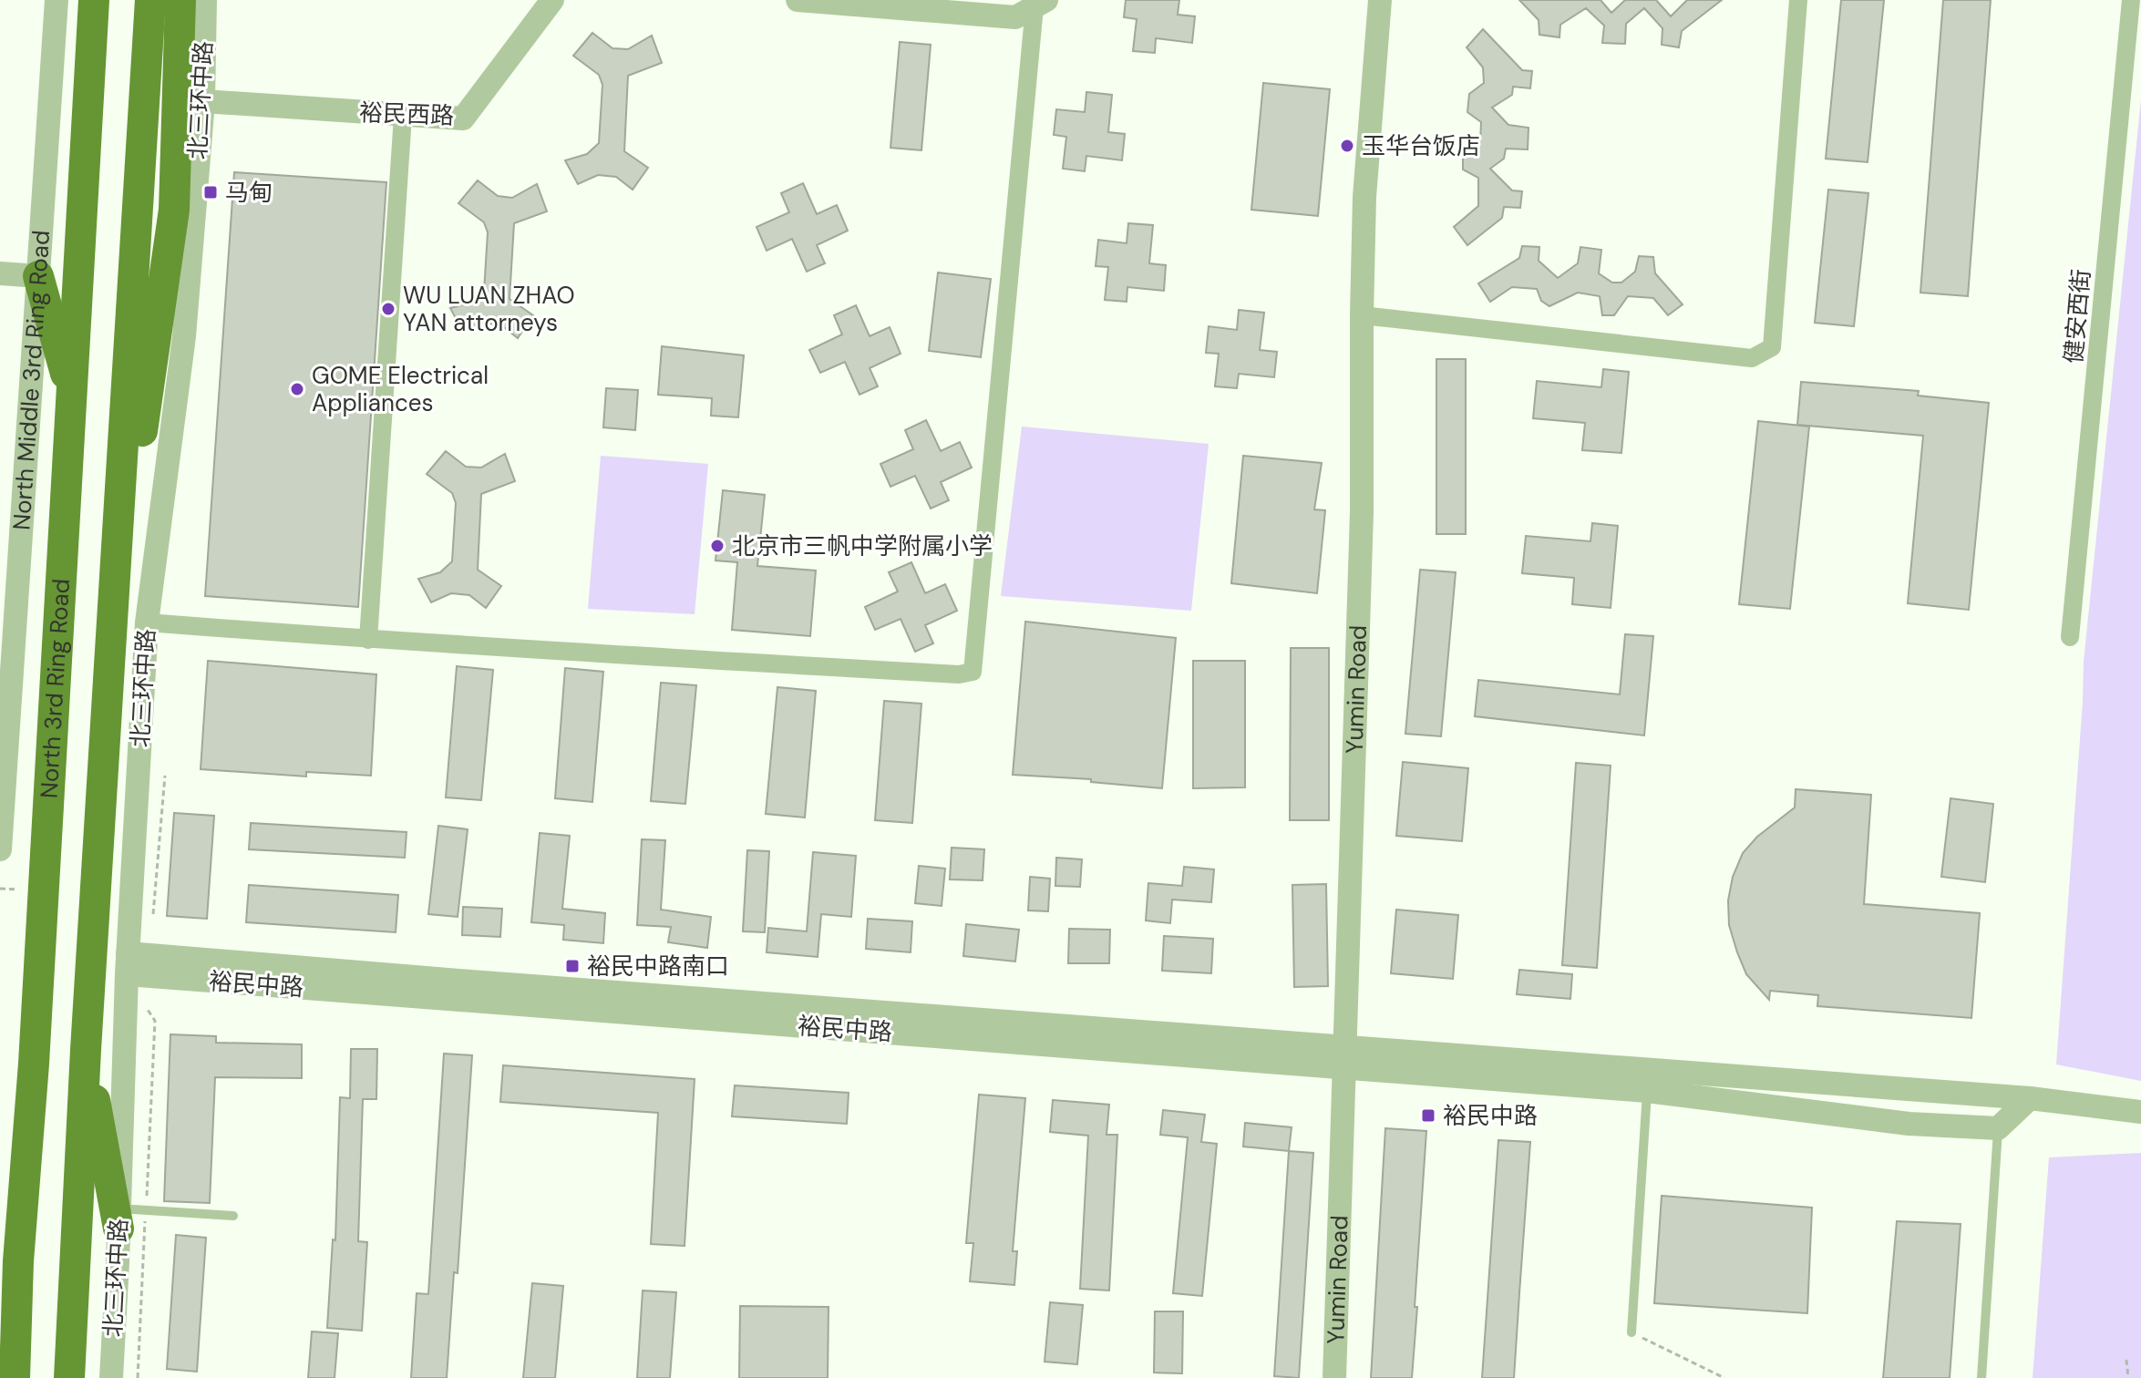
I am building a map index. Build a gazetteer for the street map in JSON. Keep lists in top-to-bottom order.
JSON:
{
  "streets": {
    "highway": ["North 3rd Ring Road"],
    "street": [
      "北三环中路",
      "裕民西路",
      "健安西街",
      "North Middle 3rd Ring Road",
      "Yumin Road",
      "裕民中路"
    ]
  },
  "crossings": [
    ["北三环中路", "裕民西路"],
    ["北三环中路", "裕民中路"],
    ["Yumin Road", "裕民中路"]
  ],
  "places": {
    "other": [
      "玉华台饭店",
      "WU LUAN ZHAO YAN attorneys",
      "GOME Electrical Appliances",
      "北京市三帆中学附属小学"
    ],
    "transit": ["马甸", "裕民中路南口", "裕民中路"]
  }
}
